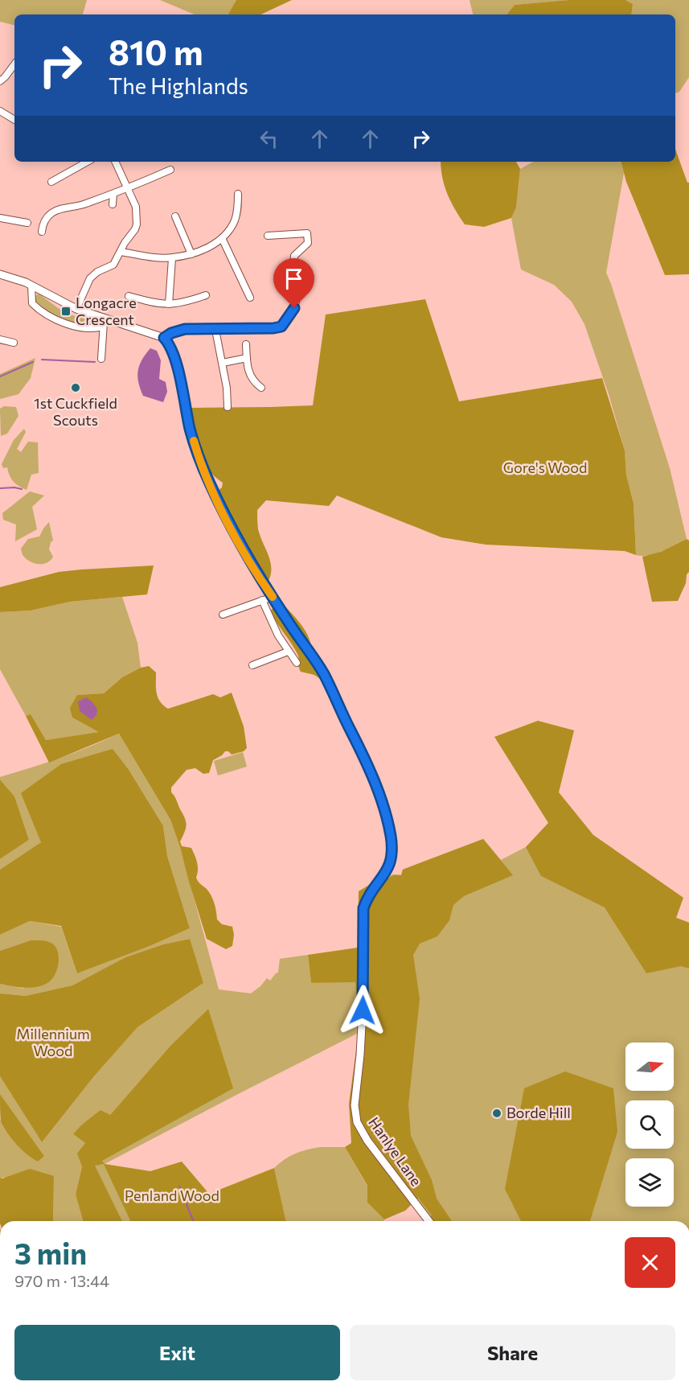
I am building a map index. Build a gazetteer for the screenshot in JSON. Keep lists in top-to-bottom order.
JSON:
{
  "streets": {
    "street": ["Hanlye Lane"]
  },
  "parks": ["Gore's Wood", "Millennium Wood", "Penland Wood"],
  "places": {
    "transit": ["Longacre Crescent"],
    "other": ["1st Cuckfield Scouts", "Borde Hill"]
  },
  "north": "right",
  "page": {
    "turn": ["810 m", "The Highlands"],
    "heading": ["3 min", "970 m · 13:44"],
    "buttons": ["Exit", "Share"]
  }
}
